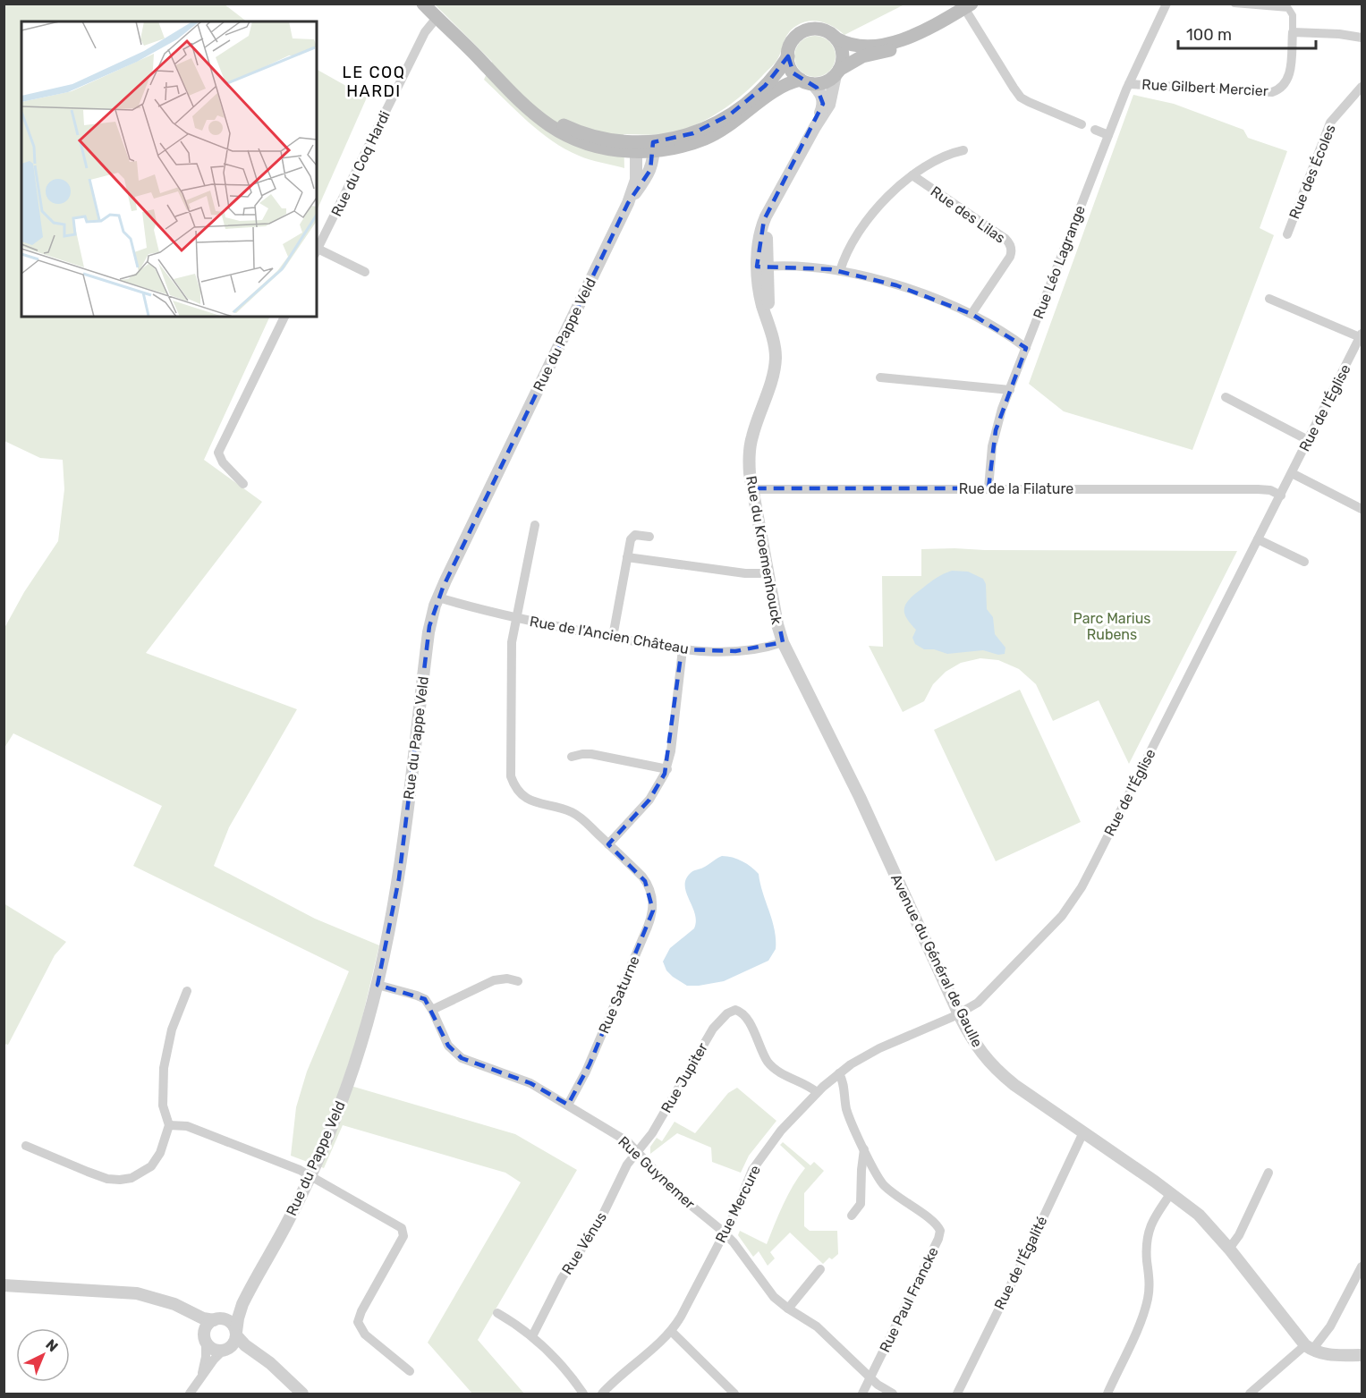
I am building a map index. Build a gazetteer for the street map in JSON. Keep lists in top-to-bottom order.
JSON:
{
  "streets": {
    "street": [
      "Rue Gilbert Mercier",
      "Rue du Coq Hardi",
      "Rue des Écoles",
      "Rue des Lilas",
      "Rue Léo Lagrange",
      "Rue du Pappe Veld",
      "Rue de l'Église",
      "Rue de la Filature",
      "Rue du Kroemenhouck",
      "Rue de l'Ancien Château",
      "Avenue du Général de Gaulle",
      "Rue Saturne",
      "Rue Jupiter",
      "Rue Guynemer",
      "Rue Mercure",
      "Rue Vénus",
      "Rue de l'Égalité",
      "Rue Paul Francke"
    ]
  },
  "crossings": [
    ["Rue Gilbert Mercier", "Rue Léo Lagrange"],
    ["Rue Léo Lagrange", "Rue de la Filature"],
    ["Rue du Pappe Veld", "Rue de l'Ancien Château"],
    ["Rue du Pappe Veld", "Rue Guynemer"],
    ["Rue de l'Église", "Rue de la Filature"],
    ["Rue de l'Église", "Avenue du Général de Gaulle"],
    ["Rue de l'Église", "Rue Mercure"],
    ["Rue de la Filature", "Rue du Kroemenhouck"],
    ["Rue du Kroemenhouck", "Rue de l'Ancien Château"],
    ["Rue du Kroemenhouck", "Avenue du Général de Gaulle"],
    ["Rue de l'Ancien Château", "Avenue du Général de Gaulle"],
    ["Avenue du Général de Gaulle", "Rue Mercure"],
    ["Avenue du Général de Gaulle", "Rue de l'Égalité"],
    ["Rue Saturne", "Rue Guynemer"],
    ["Rue Jupiter", "Rue Guynemer"],
    ["Rue Jupiter", "Rue Mercure"],
    ["Rue Jupiter", "Rue Vénus"],
    ["Rue Guynemer", "Rue Mercure"],
    ["Rue Guynemer", "Rue Vénus"],
    ["Rue Guynemer", "Rue Paul Francke"]
  ],
  "districts": ["LE COQ HARDI"],
  "parks": ["Parc Marius Rubens"],
  "scale_bar": "100 m",
  "north": "top right"
}
